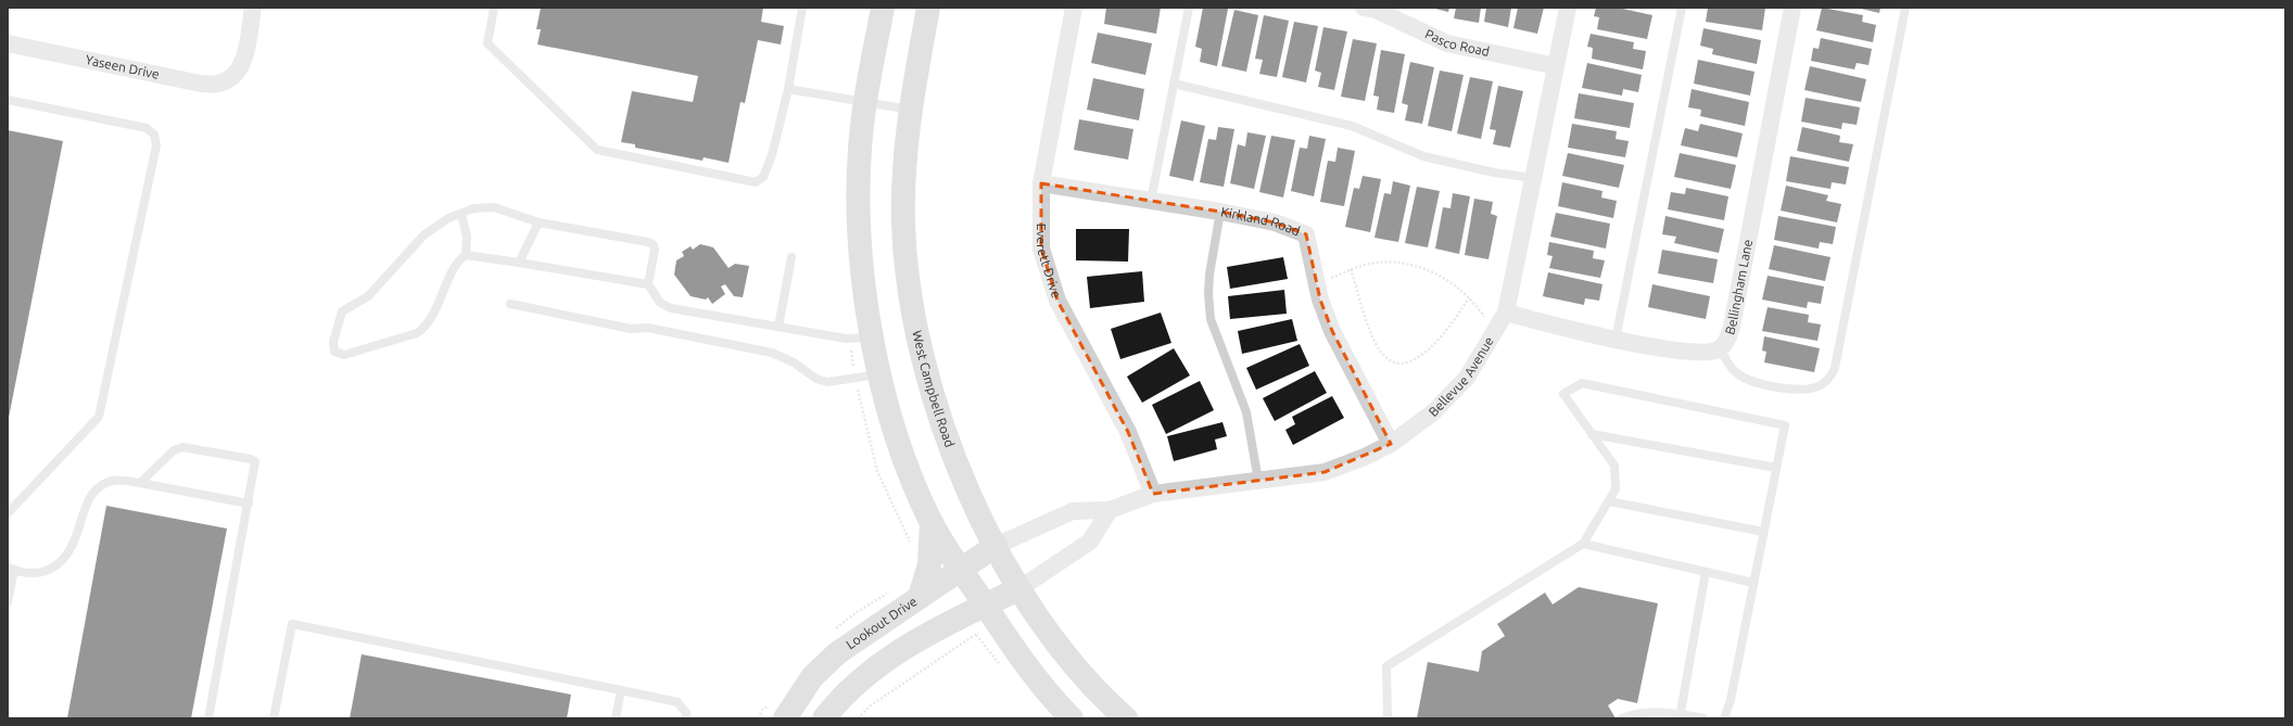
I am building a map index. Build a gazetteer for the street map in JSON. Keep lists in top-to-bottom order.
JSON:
{
  "streets": {
    "main road": ["West Campbell Road", "Lookout Drive"],
    "street": [
      "Pasco Road",
      "Yaseen Drive",
      "Kirkland Road",
      "Everett Drive",
      "Bellingham Lane",
      "Bellevue Avenue"
    ]
  },
  "crossings": [
    ["Pasco Road", "Bellevue Avenue"],
    ["Kirkland Road", "Everett Drive"],
    ["Kirkland Road", "Bellevue Avenue"],
    ["Everett Drive", "Bellevue Avenue"],
    ["Bellingham Lane", "Bellevue Avenue"],
    ["Bellevue Avenue", "West Campbell Road"],
    ["Bellevue Avenue", "Lookout Drive"],
    ["West Campbell Road", "Lookout Drive"]
  ]
}
